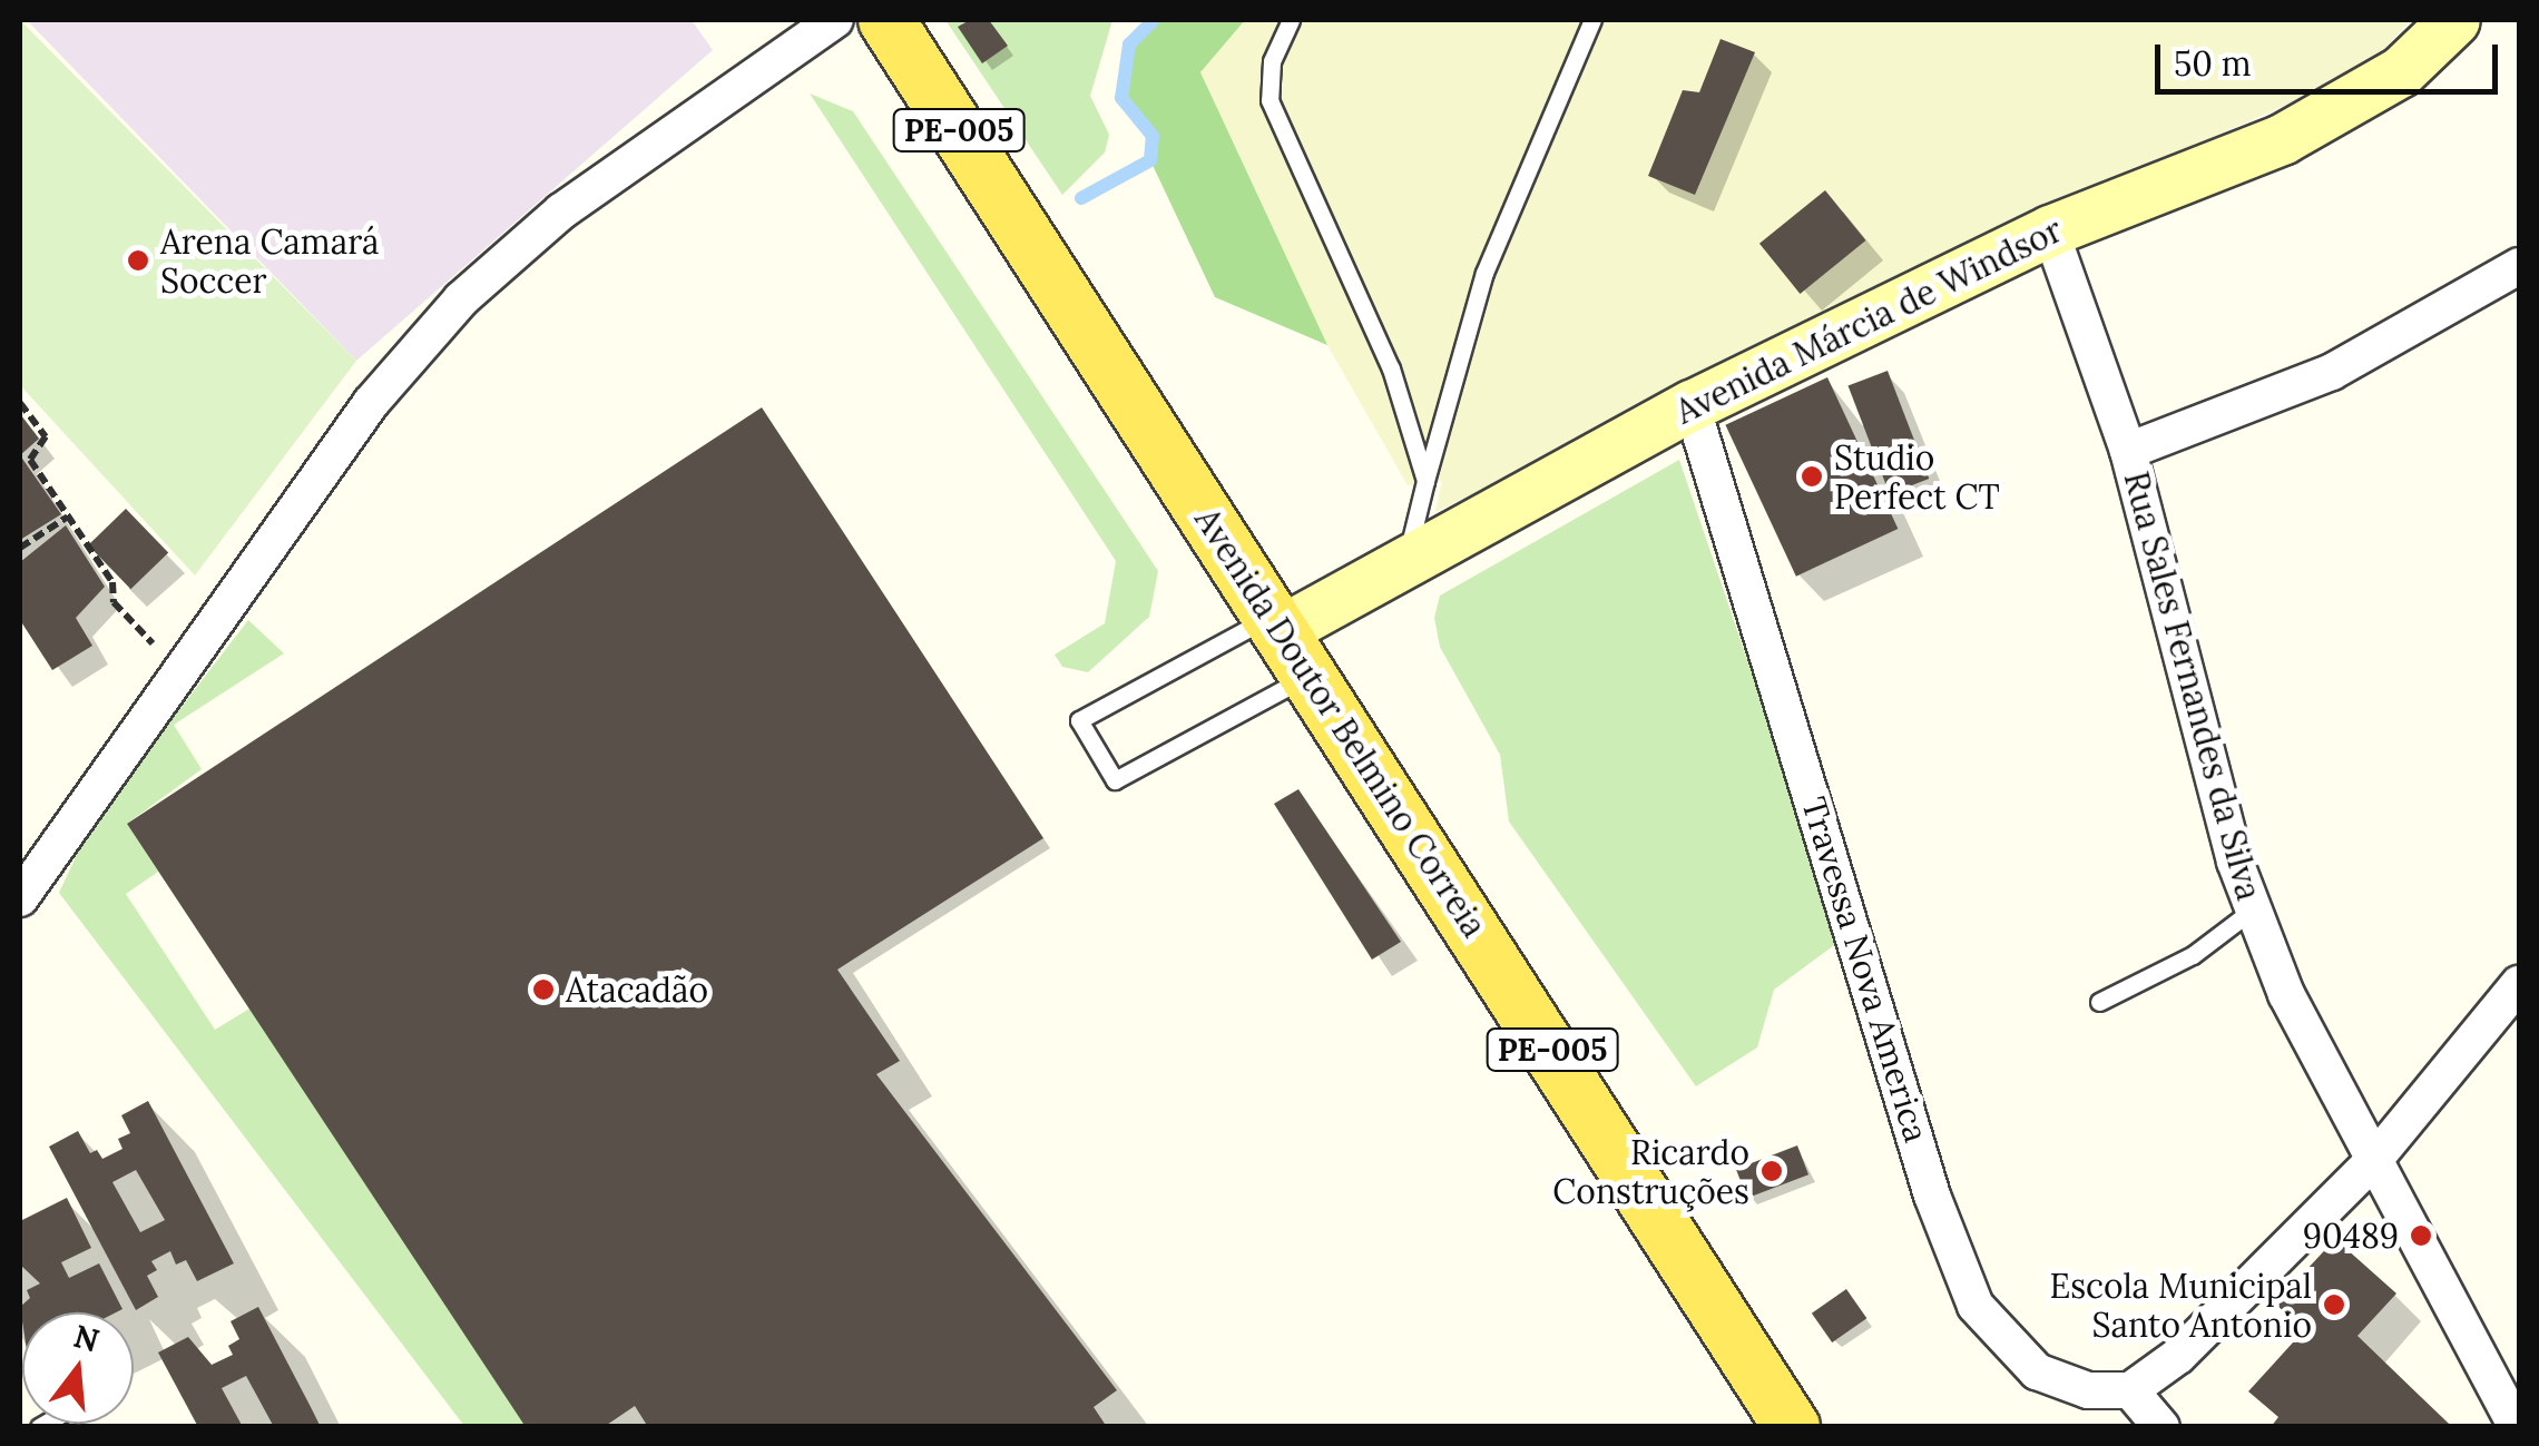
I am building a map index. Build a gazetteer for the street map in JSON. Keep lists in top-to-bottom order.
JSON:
{
  "streets": {
    "main road": ["PE-005", "Avenida Doutor Belmino Correia"],
    "street": ["Avenida Márcia de Windsor", "Rua Sales Fernandes da Silva", "Travessa Nova America"]
  },
  "crossings": [
    ["Avenida Márcia de Windsor", "Rua Sales Fernandes da Silva"],
    ["Avenida Márcia de Windsor", "Avenida Doutor Belmino Correia"],
    ["Avenida Márcia de Windsor", "Travessa Nova America"]
  ],
  "places": [
    "Arena Camará Soccer",
    "Studio Perfect CT",
    "Atacadão",
    "Ricardo Construções",
    "90489",
    "Escola Municipal Santo Antonio"
  ],
  "scale_bar": "50 m",
  "north": "top"
}
